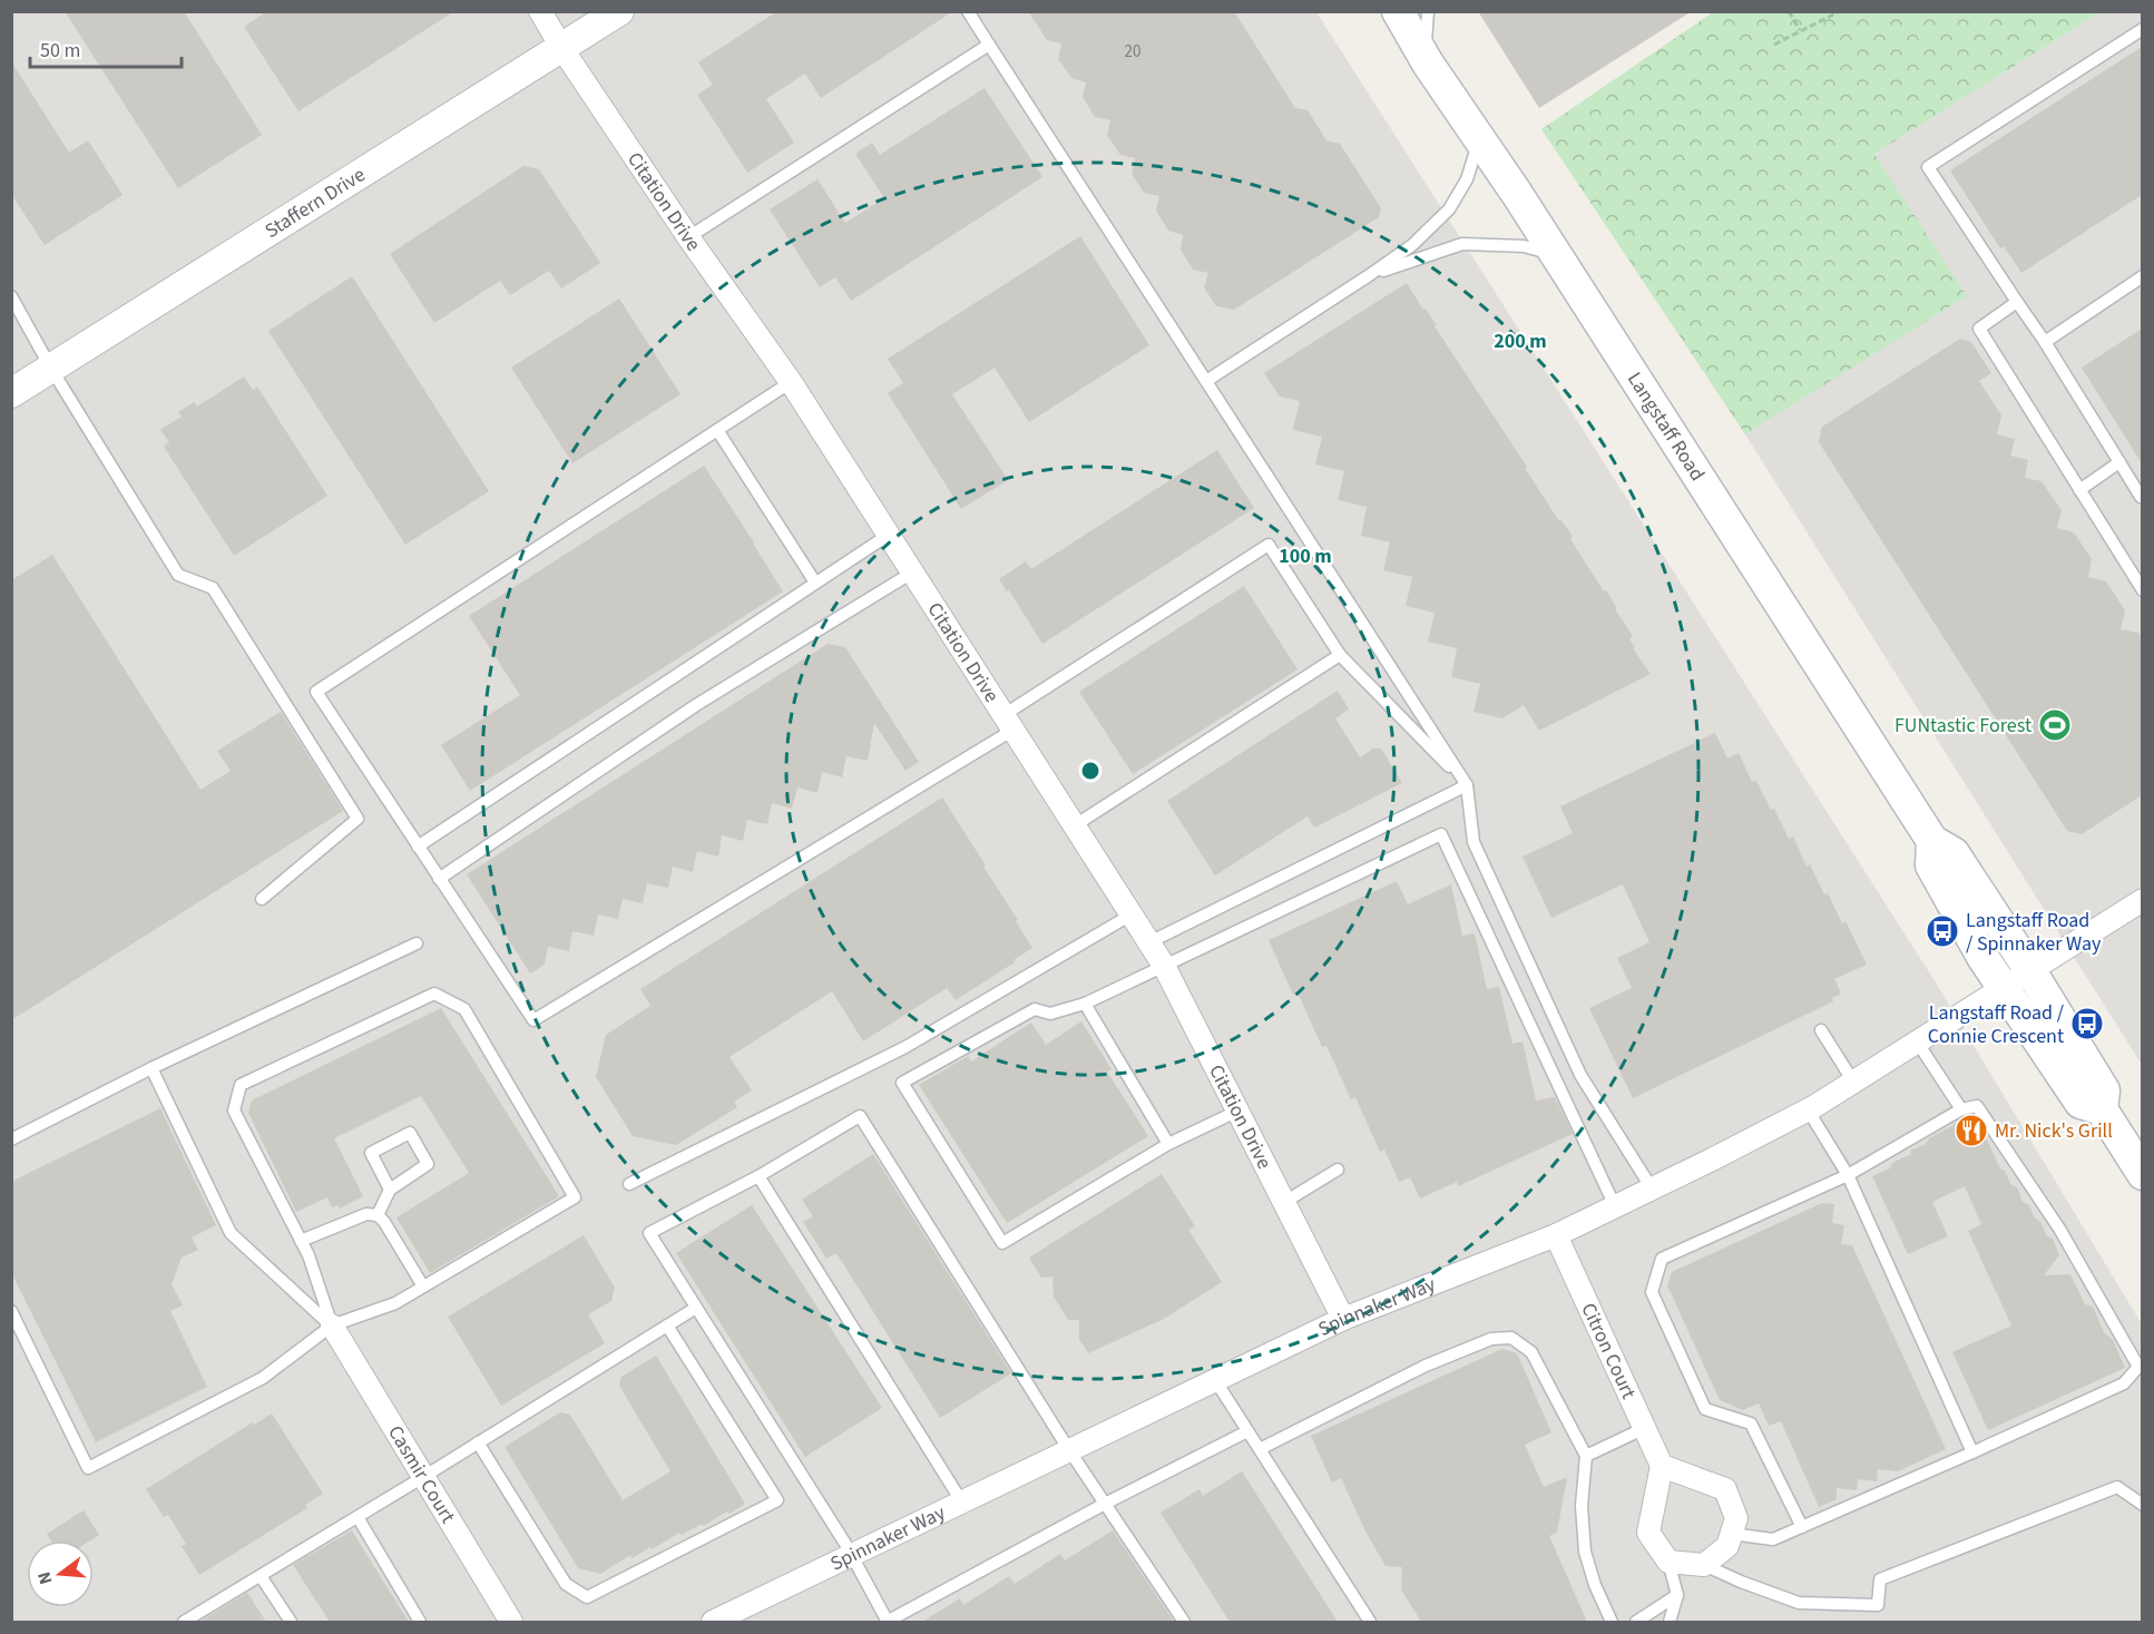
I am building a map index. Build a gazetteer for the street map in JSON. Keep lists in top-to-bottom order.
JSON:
{
  "streets": {
    "main road": ["Langstaff Road"],
    "street": [
      "Citation Drive",
      "Staffern Drive",
      "Spinnaker Way",
      "Citron Court",
      "Casmir Court"
    ]
  },
  "crossings": [
    ["Citation Drive", "Staffern Drive"],
    ["Citation Drive", "Spinnaker Way"],
    ["Langstaff Road", "Spinnaker Way"],
    ["Spinnaker Way", "Citron Court"]
  ],
  "places": {
    "sports": ["FUNtastic Forest"],
    "bus stop": ["Langstaff Road / Spinnaker Way", "Langstaff Road / Connie Crescent"],
    "restaurant": ["Mr. Nick's Grill"]
  },
  "house_numbers": ["20"],
  "scale_bar": "50 m",
  "north": "left",
  "rings": ["200 m", "100 m"]
}
